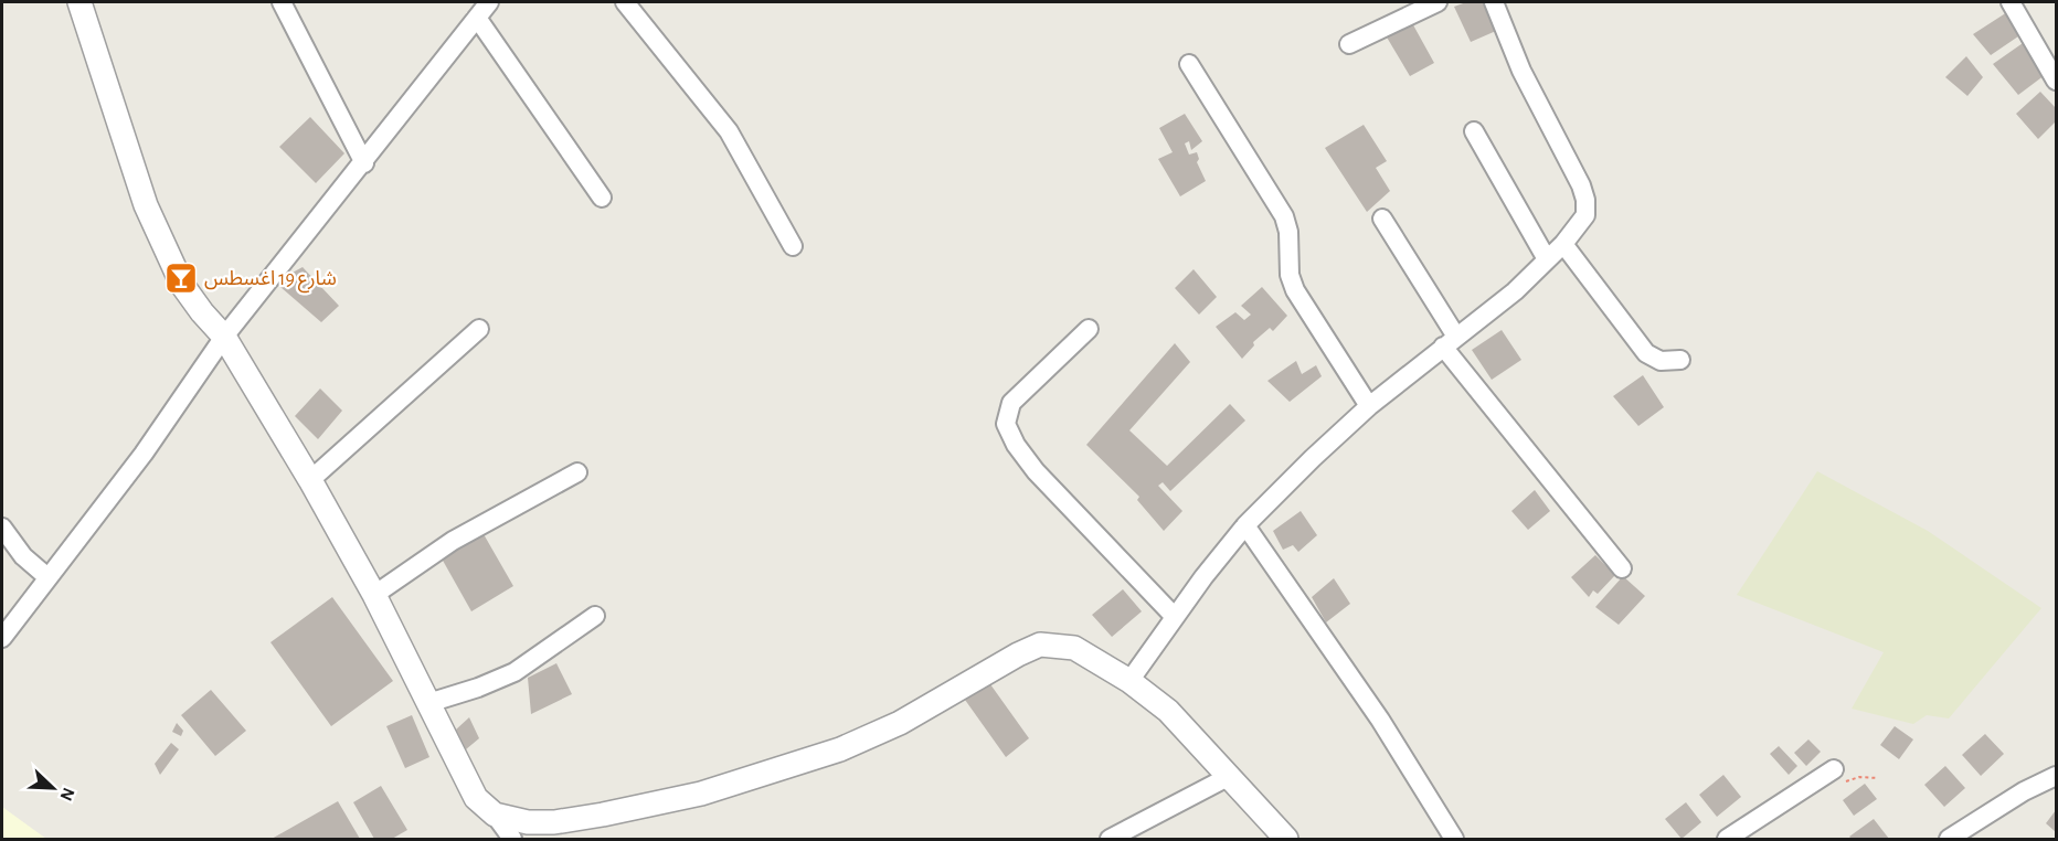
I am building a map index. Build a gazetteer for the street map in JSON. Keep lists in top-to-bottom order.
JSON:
{
  "places": {
    "bar": ["شارع 19 اغسطس"]
  },
  "north": "bottom right"
}
